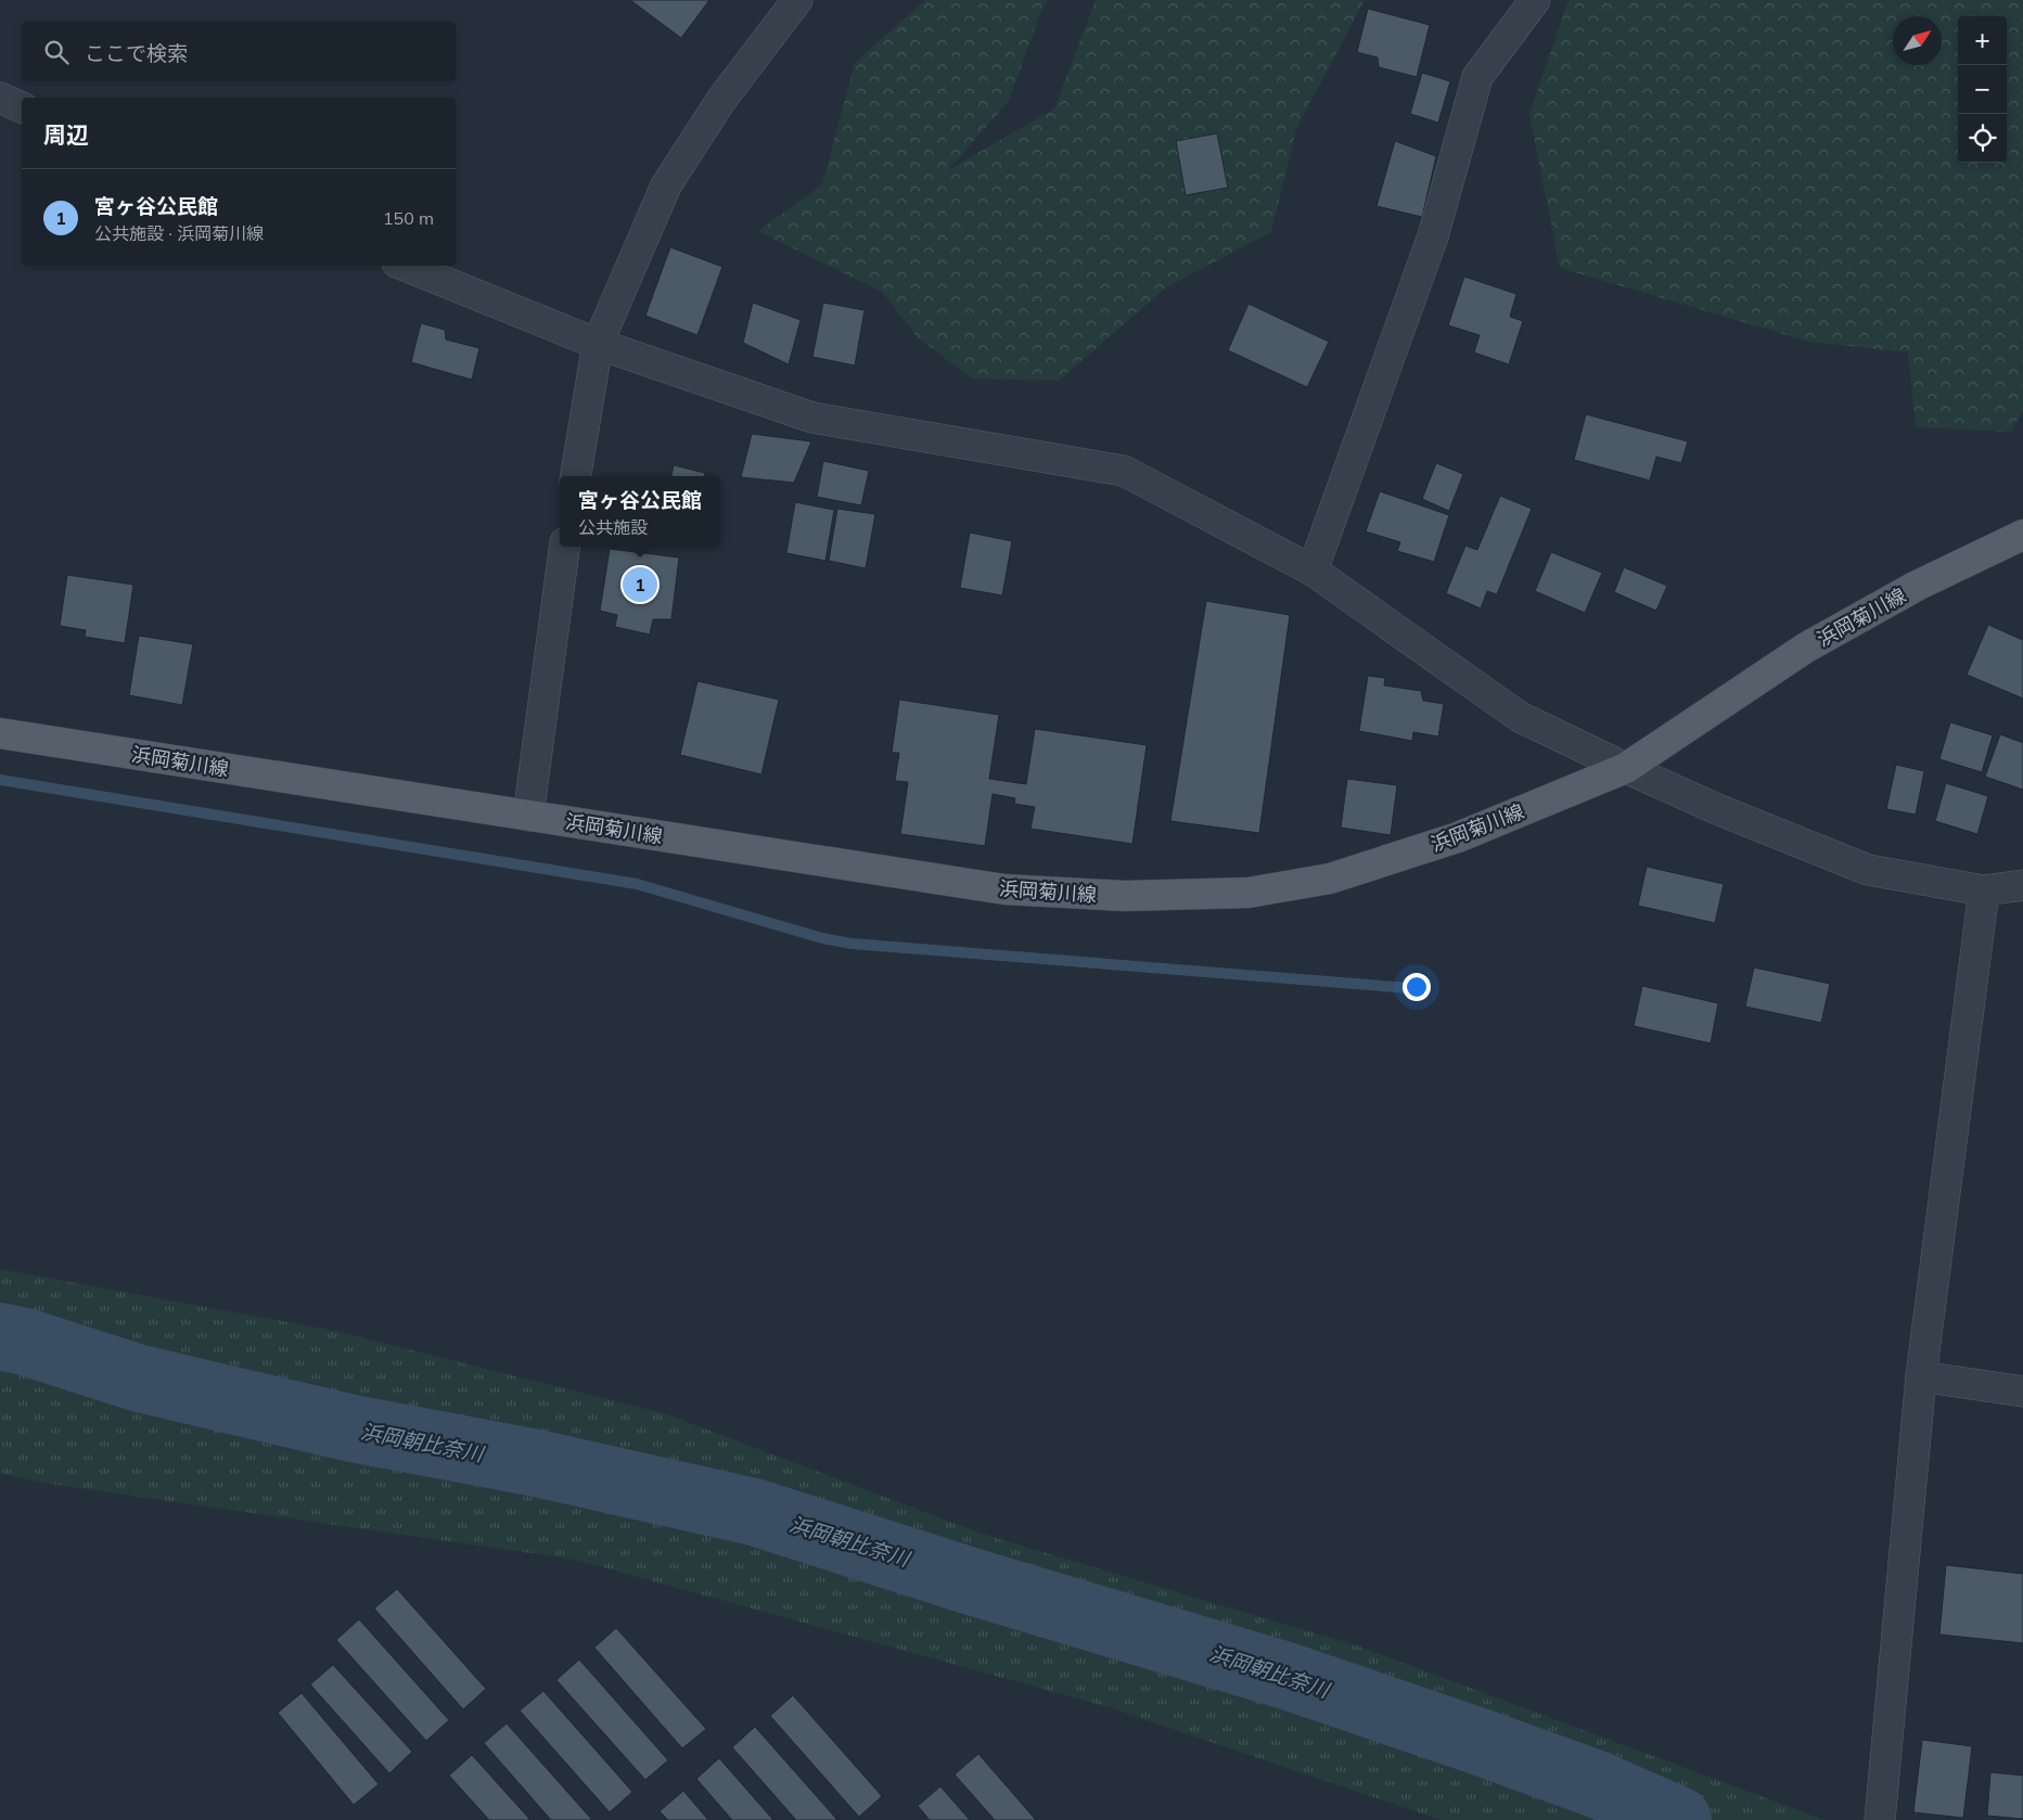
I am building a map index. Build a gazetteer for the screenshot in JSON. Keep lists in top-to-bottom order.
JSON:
{
  "streets": {
    "main road": ["浜岡菊川線"]
  },
  "water": ["浜岡朝比奈川"],
  "north": "top right",
  "page": {
    "map_buttons": ["+", "−"],
    "search": "ここで検索",
    "heading": "周辺",
    "list": [
      {
        "mark": "1",
        "name": "宮ヶ谷公民館",
        "note": "公共施設 · 浜岡菊川線",
        "value": "150 m"
      }
    ],
    "popup": ["宮ヶ谷公民館", "公共施設"],
    "pins": "1"
  }
}
